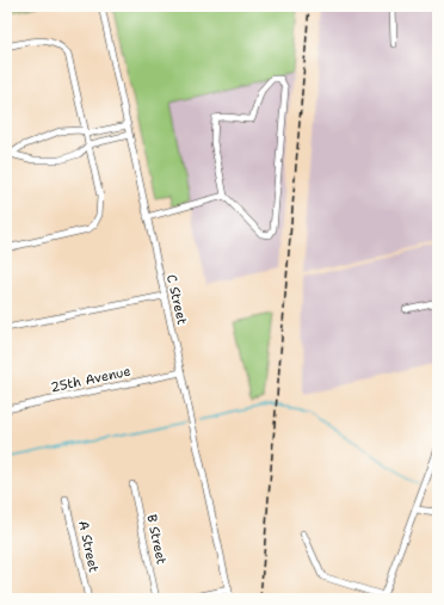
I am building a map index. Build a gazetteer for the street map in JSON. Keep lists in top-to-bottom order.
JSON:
{
  "streets": {
    "street": [
      "C Street",
      "25th Avenue",
      "B Street",
      "A Street"
    ]
  },
  "crossings": [
    ["C Street", "25th Avenue"]
  ]
}
